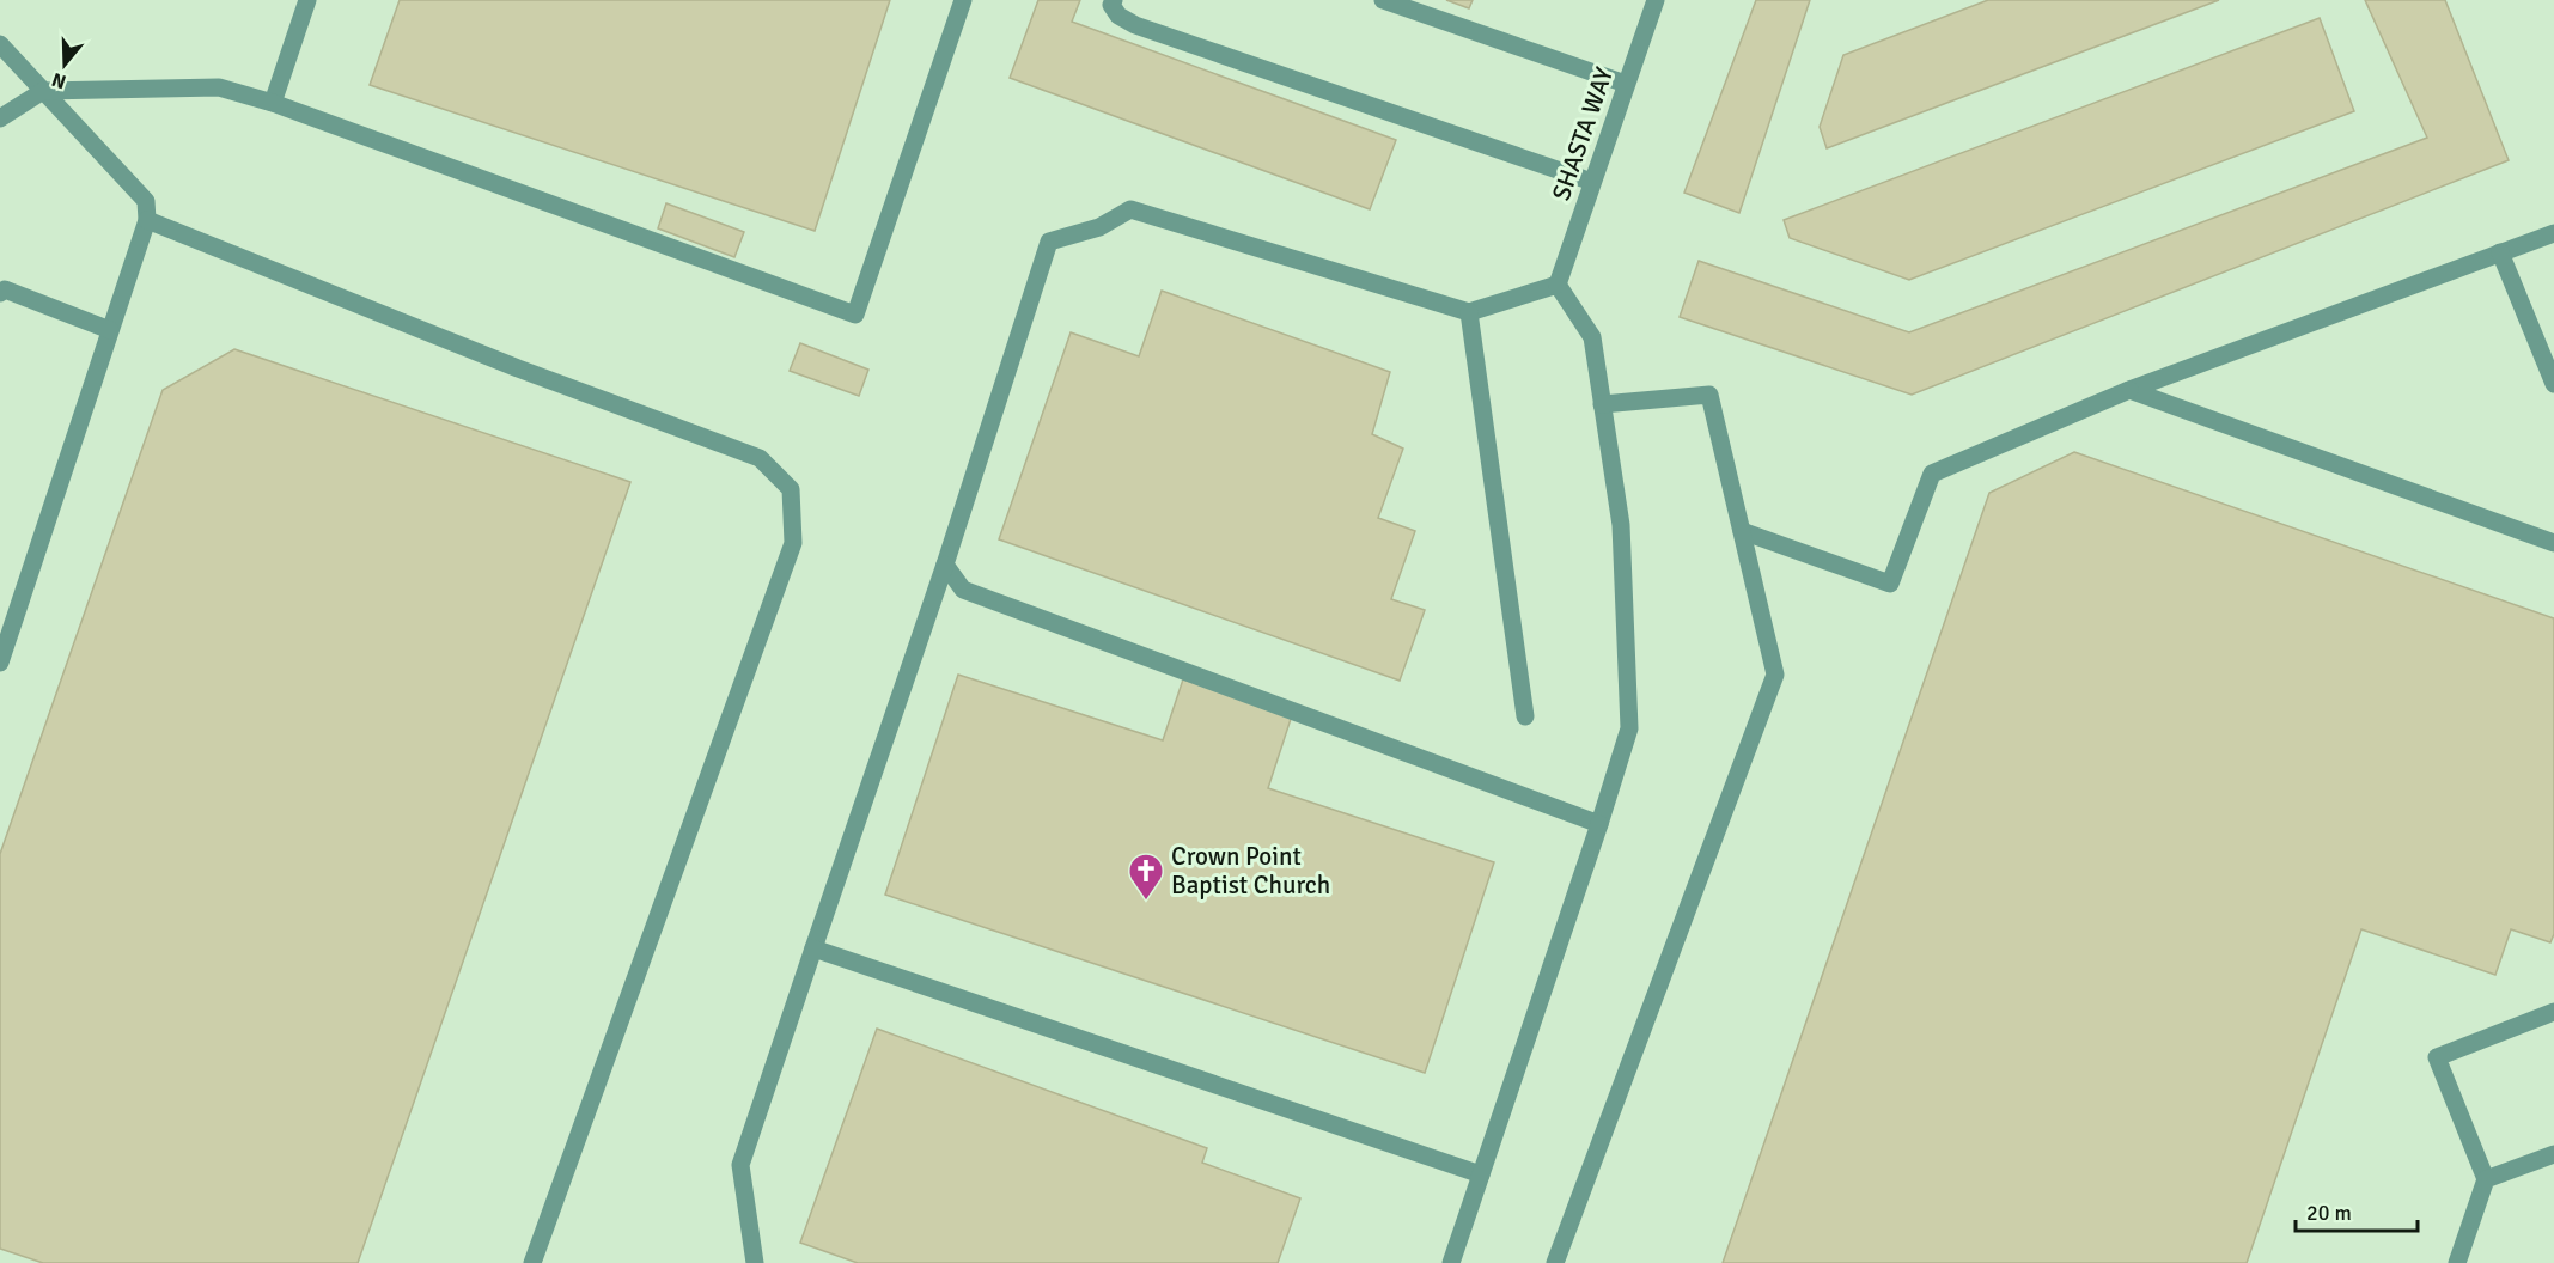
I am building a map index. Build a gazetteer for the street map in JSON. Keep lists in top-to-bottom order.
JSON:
{
  "streets": {
    "street": ["SHASTA WAY"]
  },
  "places": {
    "church": ["Crown Point Baptist Church"]
  },
  "scale_bar": "20 m",
  "north": "bottom"
}
